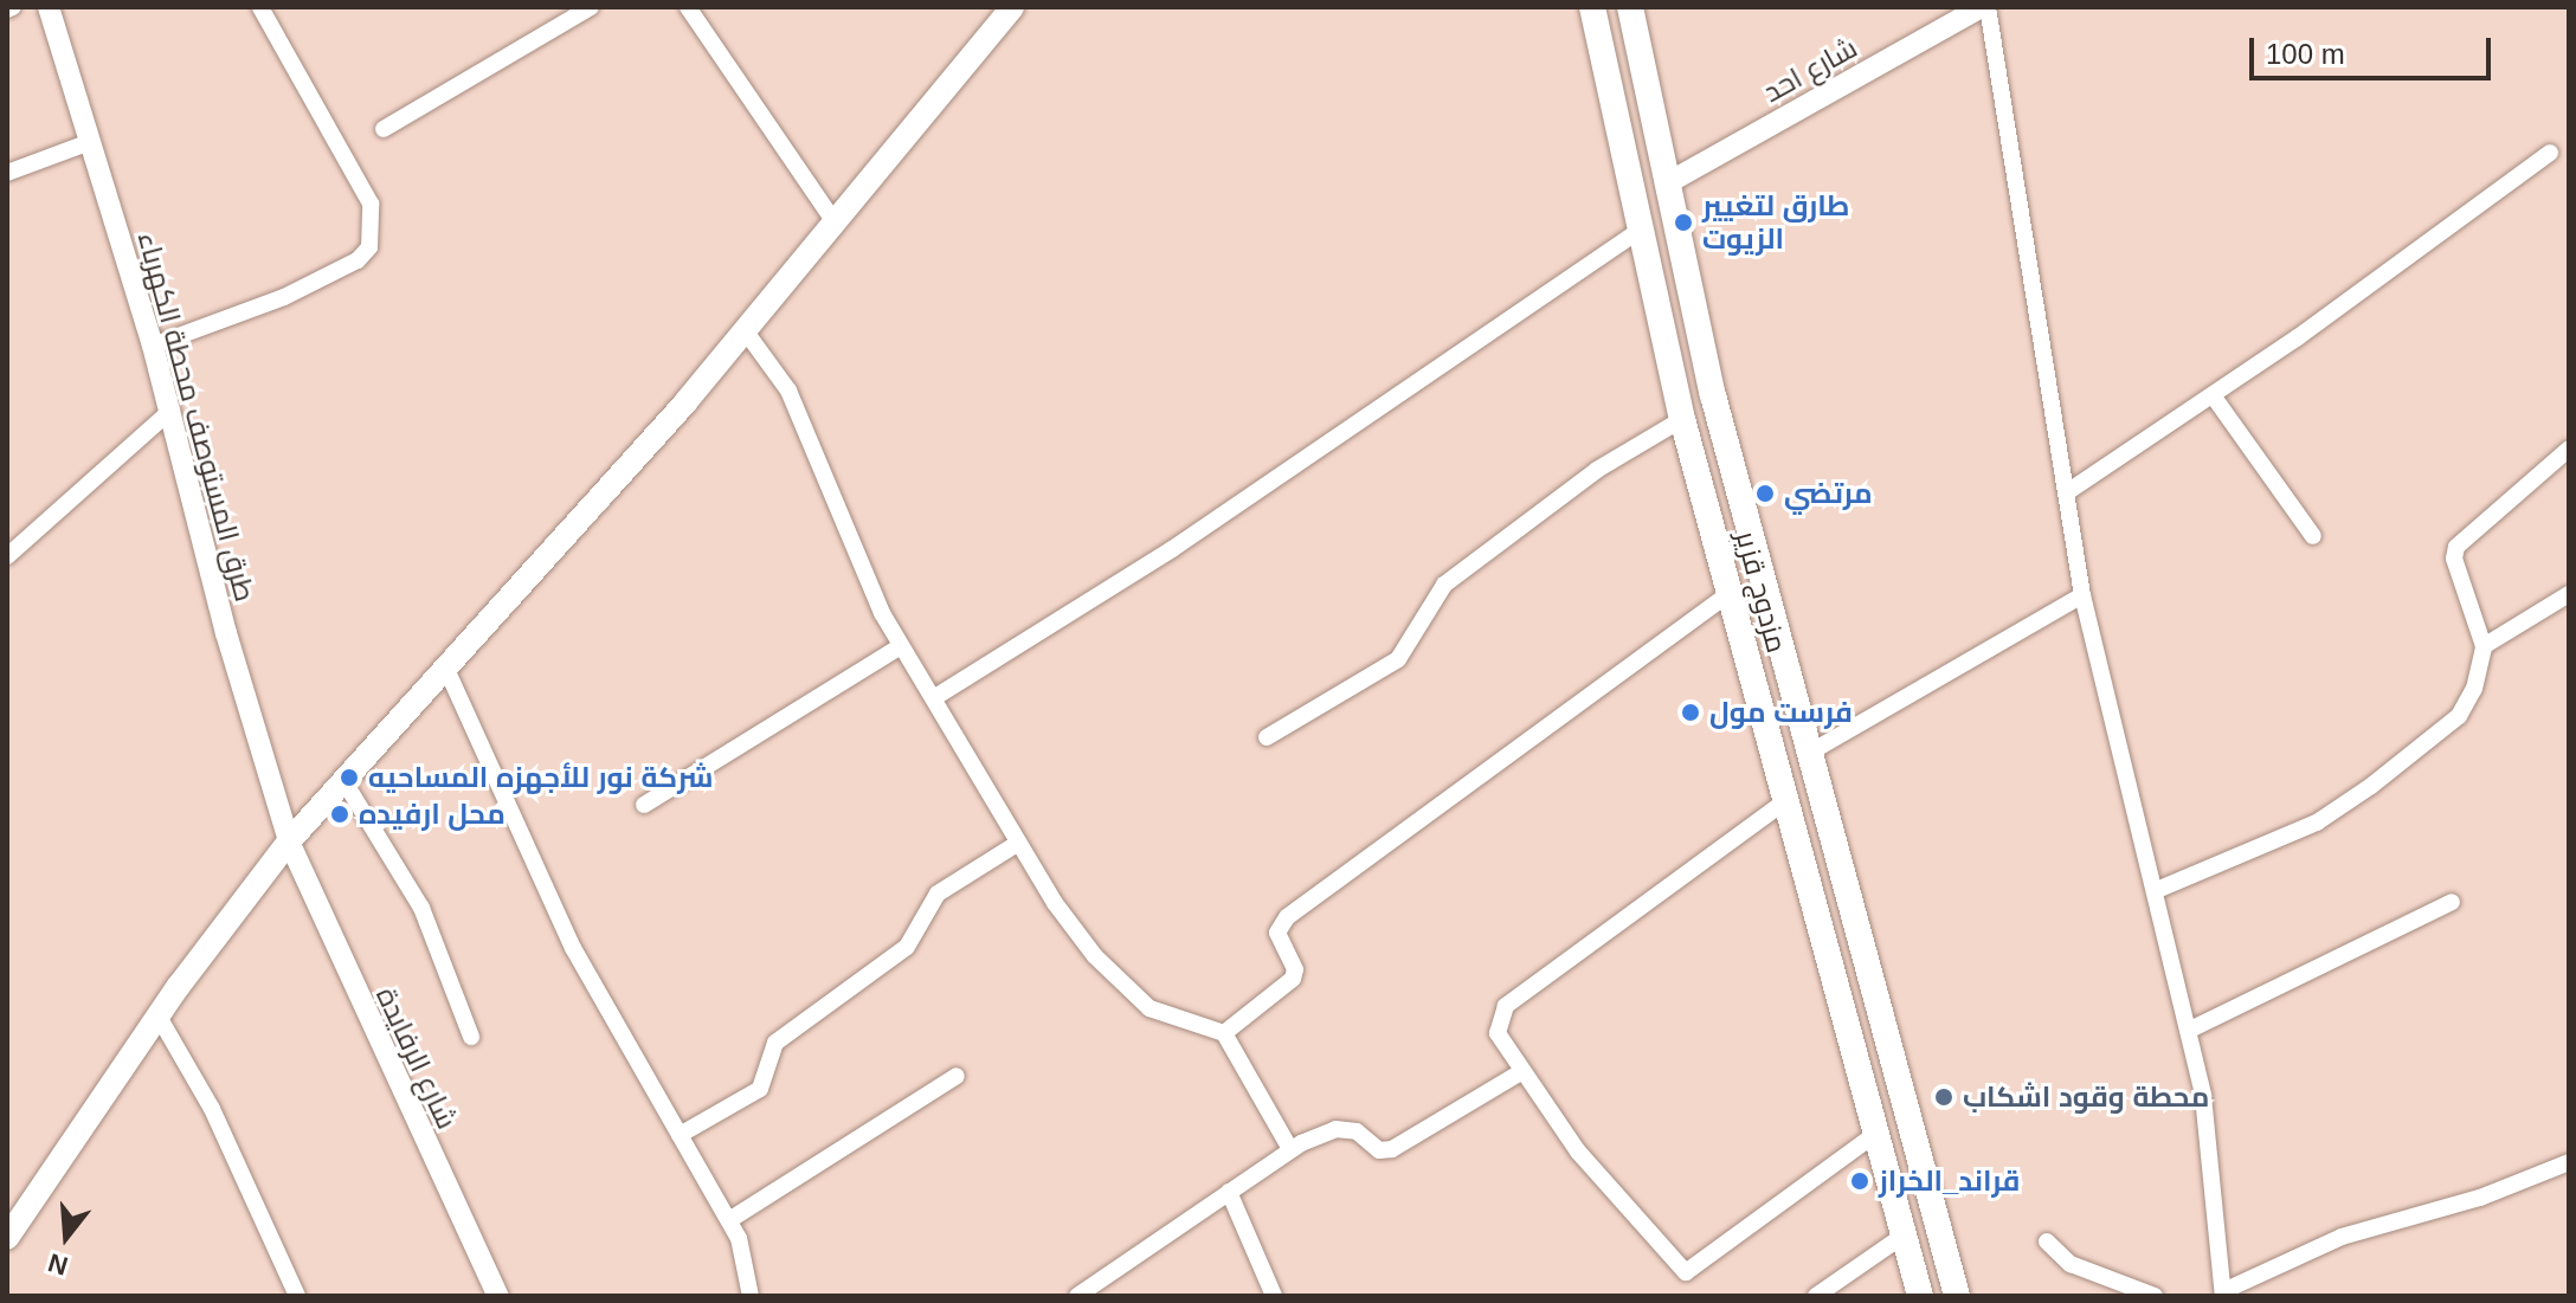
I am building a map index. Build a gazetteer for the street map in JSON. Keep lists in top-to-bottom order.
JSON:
{
  "streets": {
    "main road": ["مزدوج قزير"],
    "street": ["شارع احد", "طرق المستوصف محطة الكهرباء", "شارع الرفايدة"]
  },
  "crossings": [
    ["شارع احد", "مزدوج قزير"],
    ["طرق المستوصف محطة الكهرباء", "شارع الرفايدة"]
  ],
  "places": [
    "طارق لتغيير الزيوت",
    "مرتضي",
    "فرست مول",
    "شركة نور للأجهزه المساحيه",
    "محل ارفيده",
    "محطة وقود اشكاب",
    "قراند_الخراز"
  ],
  "scale_bar": "100 m",
  "north": "bottom"
}
